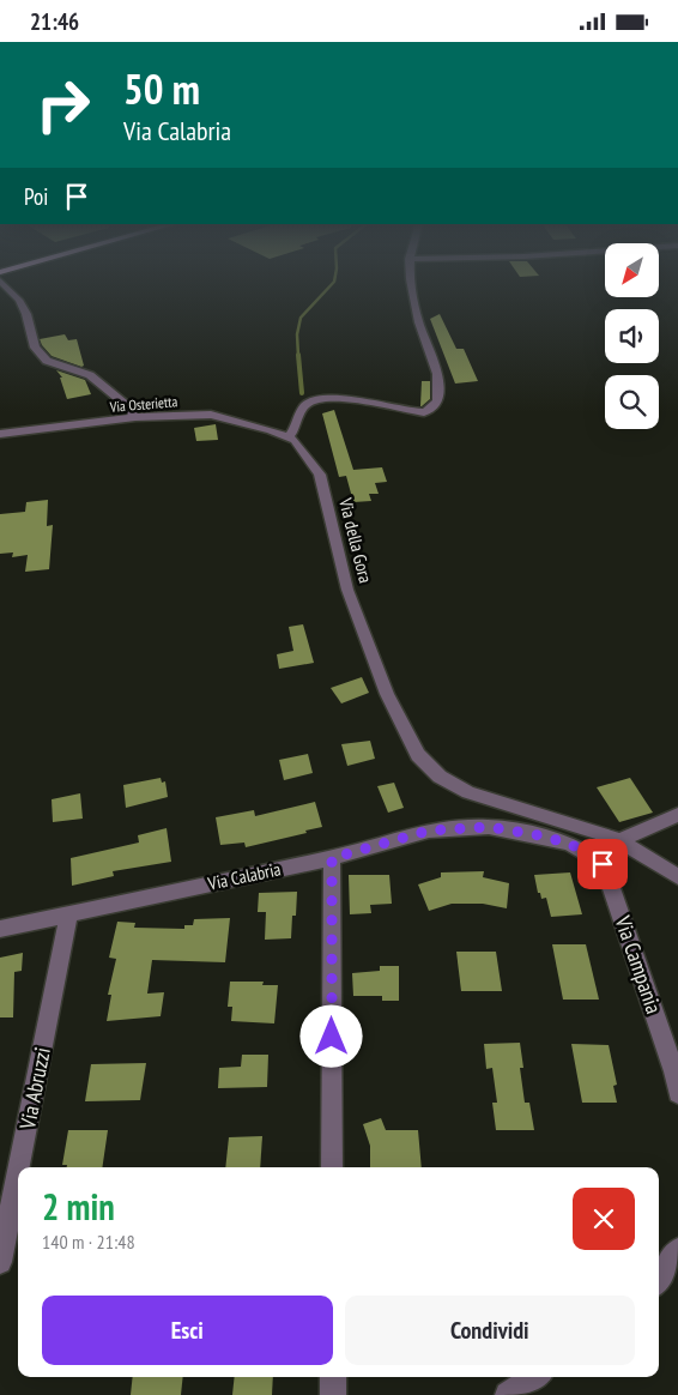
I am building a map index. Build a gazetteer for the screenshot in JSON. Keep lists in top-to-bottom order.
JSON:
{
  "streets": {
    "street": [
      "Via Osterietta",
      "Via della Gora",
      "Via Calabria",
      "Via Campania",
      "Via Abruzzi"
    ]
  },
  "crossings": [
    ["Via Osterietta", "Via della Gora"],
    ["Via Calabria", "Via Campania"],
    ["Via Calabria", "Via Abruzzi"]
  ],
  "north": "bottom left",
  "page": {
    "status": "21:46",
    "turn": ["50 m", "Via Calabria"],
    "then": "Poi",
    "heading": ["2 min", "140 m · 21:48"],
    "buttons": ["Esci", "Condividi"]
  }
}
